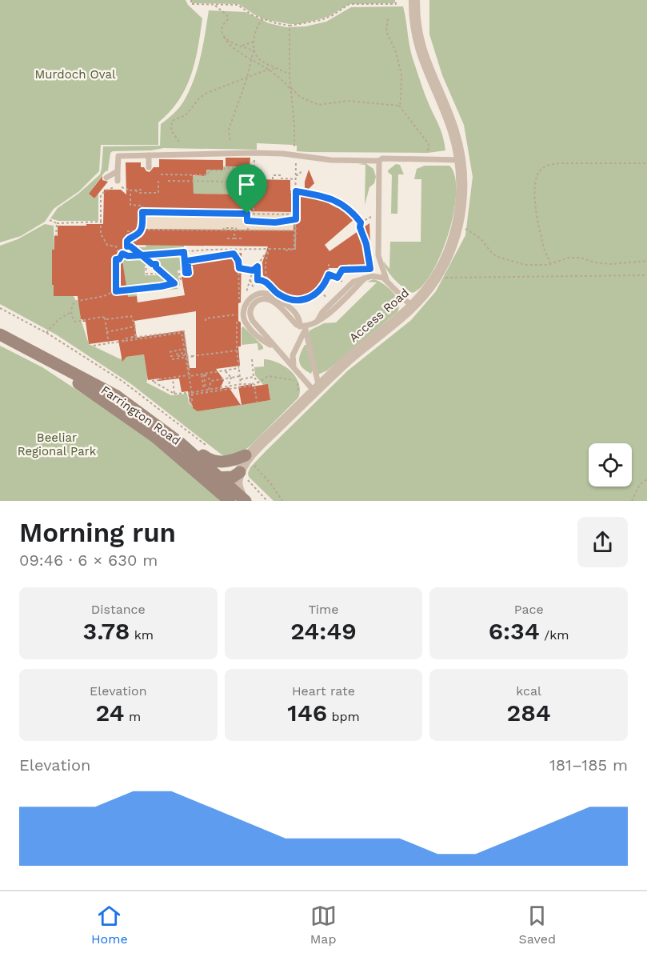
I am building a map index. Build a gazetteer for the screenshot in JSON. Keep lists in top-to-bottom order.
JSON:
{
  "streets": {
    "main road": ["Farrington Road"],
    "street": ["Access Road"]
  },
  "crossings": [
    ["Access Road", "Farrington Road"]
  ],
  "parks": ["Murdoch Oval", "Beeliar Regional Park"],
  "page": {
    "heading": ["Morning run", "09:46 · 6 × 630 m"],
    "stats": [
      ["Distance", "3.78 km"],
      ["Time", "24:49"],
      ["Pace", "6:34 /km"],
      ["Elevation", "24 m"],
      ["Heart rate", "146 bpm"],
      ["kcal", "284"]
    ],
    "chart": ["Elevation", "181–185 m"],
    "tabs": ["Home", "Map", "Saved"]
  }
}
